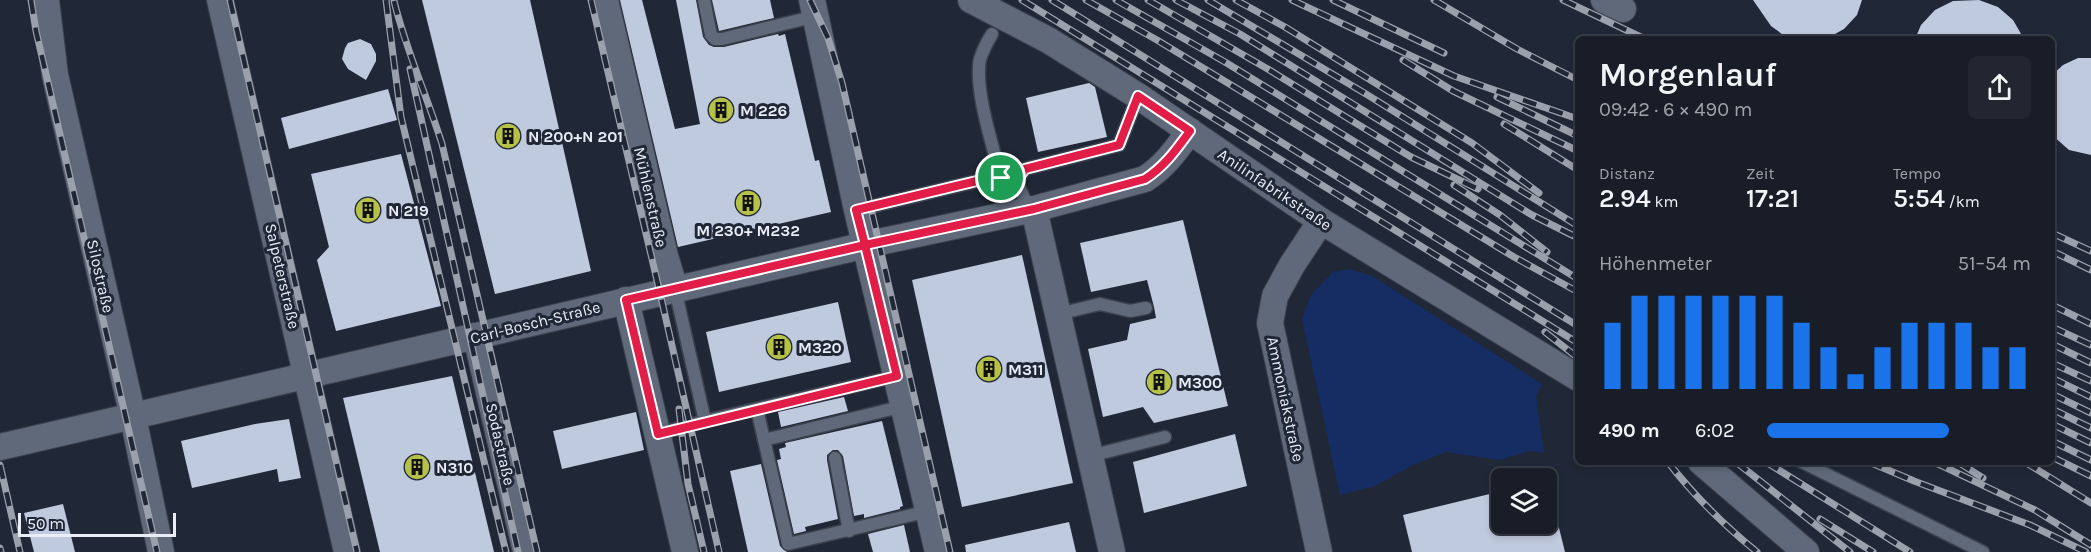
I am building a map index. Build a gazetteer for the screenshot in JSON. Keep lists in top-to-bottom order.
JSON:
{
  "streets": {
    "street": [
      "Anilinfabrikstraße",
      "Mühlenstraße",
      "Silostraße",
      "Salpeterstraße",
      "Carl-Bosch-Straße",
      "Ammoniakstraße",
      "Sodastraße"
    ]
  },
  "crossings": [
    ["Anilinfabrikstraße", "Carl-Bosch-Straße"],
    ["Anilinfabrikstraße", "Ammoniakstraße"],
    ["Mühlenstraße", "Carl-Bosch-Straße"],
    ["Silostraße", "Carl-Bosch-Straße"],
    ["Salpeterstraße", "Carl-Bosch-Straße"],
    ["Carl-Bosch-Straße", "Sodastraße"]
  ],
  "places": {
    "building": [
      "M 226",
      "N 200+N 201",
      "M 230+ M232",
      "N 219",
      "M320",
      "M311",
      "M300",
      "N310"
    ]
  },
  "scale_bar": "50 m",
  "page": {
    "heading": ["Morgenlauf", "09:42 · 6 × 490 m"],
    "stats": [
      ["Distanz", "2.94 km"],
      ["Zeit", "17:21"],
      ["Tempo", "5:54 /km"]
    ],
    "chart": ["Höhenmeter", "51–54 m"],
    "list": [
      {
        "name": "490 m",
        "note": "6:02"
      }
    ],
    "scale": "50 m"
  }
}
